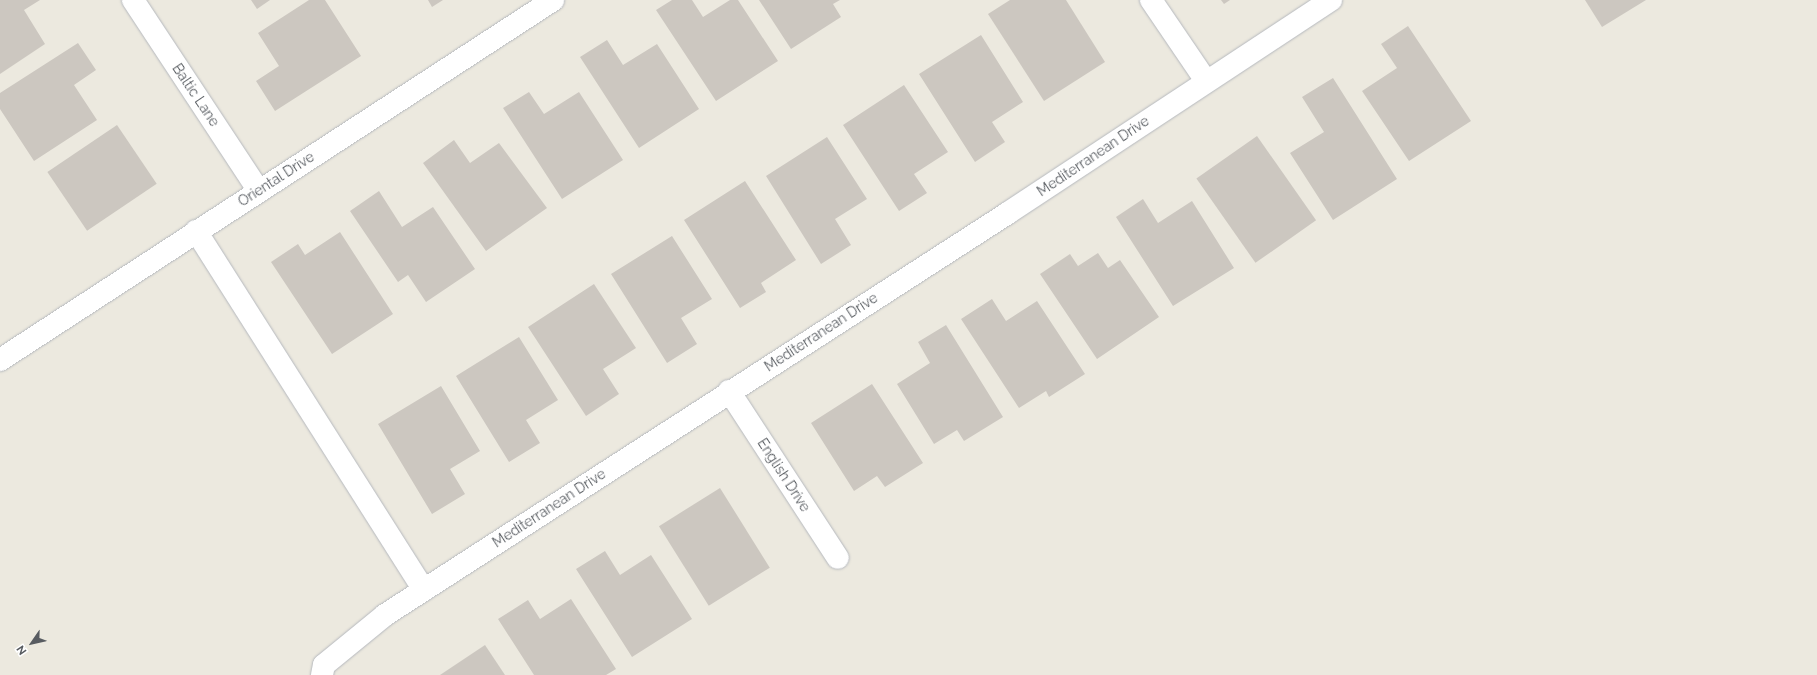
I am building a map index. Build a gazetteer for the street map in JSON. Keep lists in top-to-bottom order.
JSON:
{
  "streets": {
    "street": [
      "Baltic Lane",
      "Mediterranean Drive",
      "Oriental Drive",
      "English Drive"
    ]
  },
  "crossings": [
    ["Baltic Lane", "Oriental Drive"],
    ["Mediterranean Drive", "English Drive"]
  ],
  "north": "bottom left"
}
